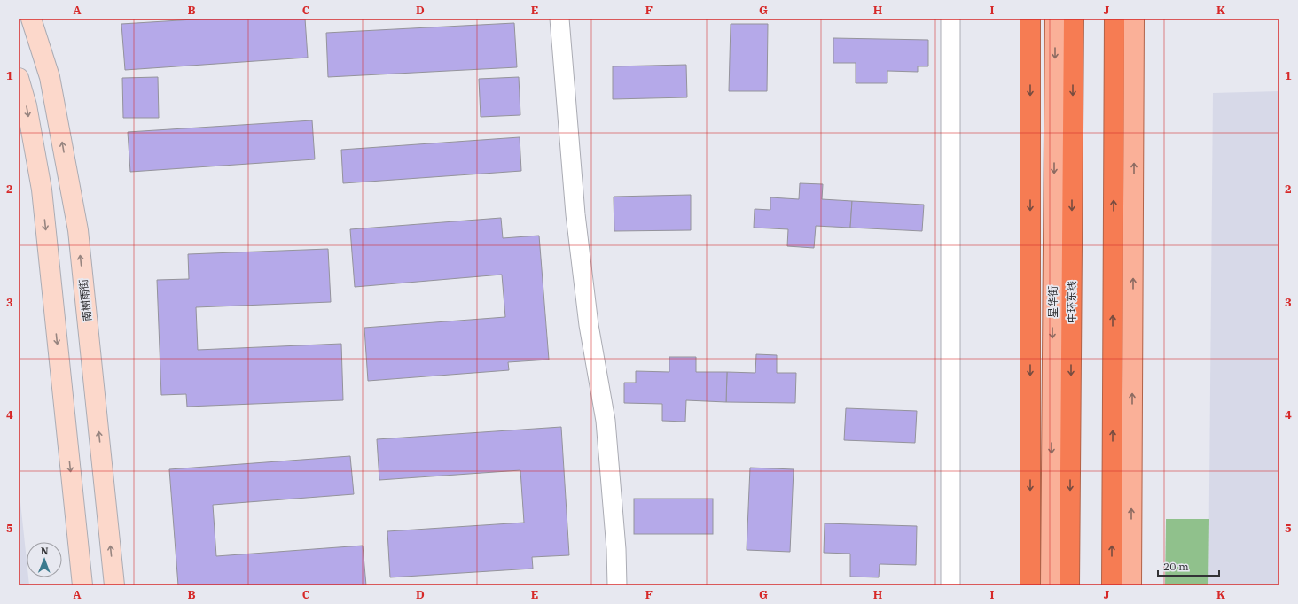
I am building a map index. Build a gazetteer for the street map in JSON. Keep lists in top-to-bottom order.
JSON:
{
  "streets": {
    "highway": ["中环东线"],
    "main road": ["南榭雨街", "星华街"]
  },
  "scale_bar": "20 m",
  "north": "top",
  "grid": {
    "columns": [
      "A",
      "B",
      "C",
      "D",
      "E",
      "F",
      "G",
      "H",
      "I",
      "J",
      "K"
    ],
    "rows": [
      "1",
      "2",
      "3",
      "4",
      "5"
    ]
  }
}
